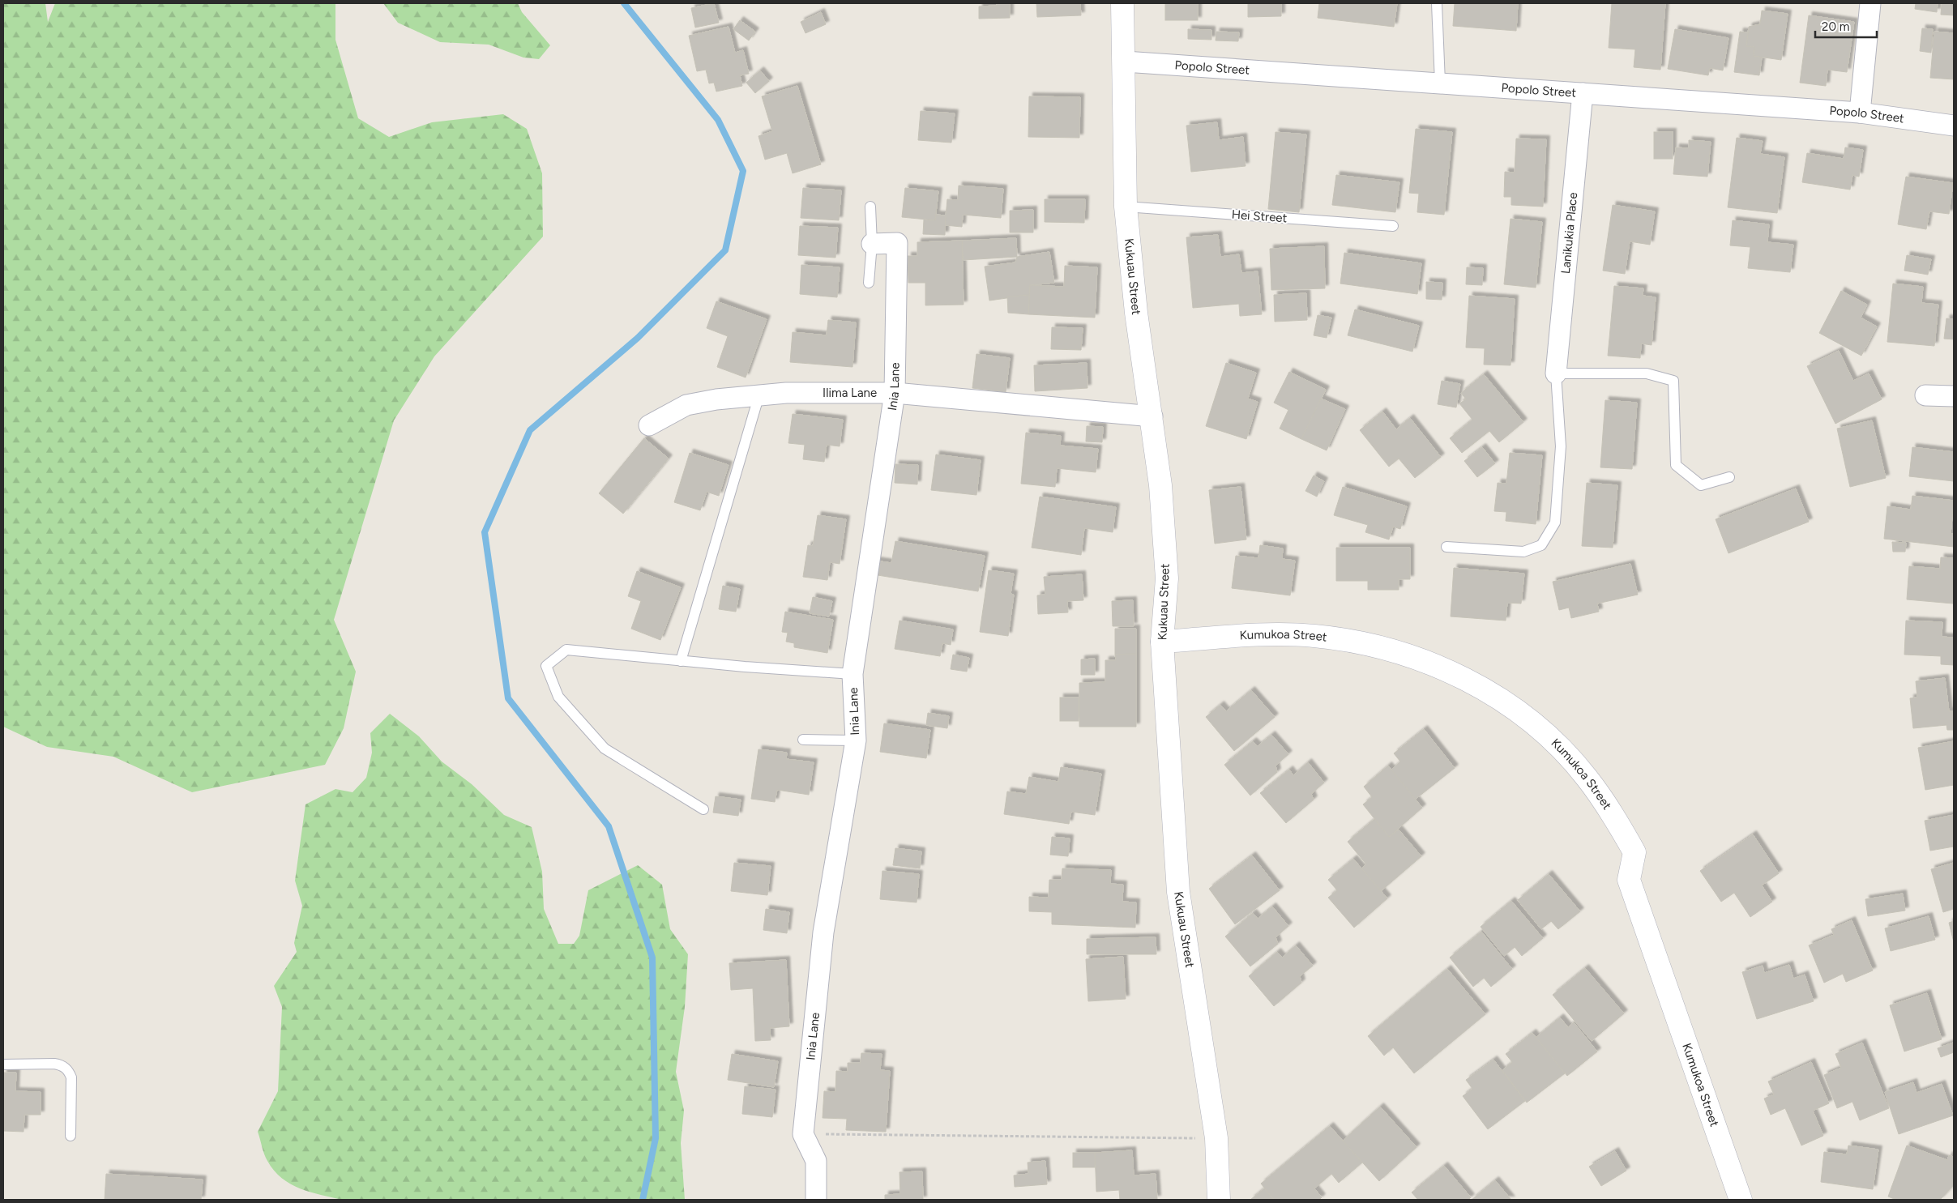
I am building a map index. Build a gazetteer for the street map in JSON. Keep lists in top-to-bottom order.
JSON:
{
  "streets": {
    "street": [
      "Popolo Street",
      "Lanikukia Place",
      "Kukuau Street",
      "Inia Lane",
      "Ilima Lane",
      "Kumukoa Street"
    ],
    "lane": ["Hei Street"]
  },
  "crossings": [
    ["Popolo Street", "Lanikukia Place"],
    ["Popolo Street", "Kukuau Street"],
    ["Hei Street", "Kukuau Street"],
    ["Kukuau Street", "Ilima Lane"],
    ["Kukuau Street", "Kumukoa Street"],
    ["Inia Lane", "Ilima Lane"]
  ],
  "scale_bar": "20 m"
}
